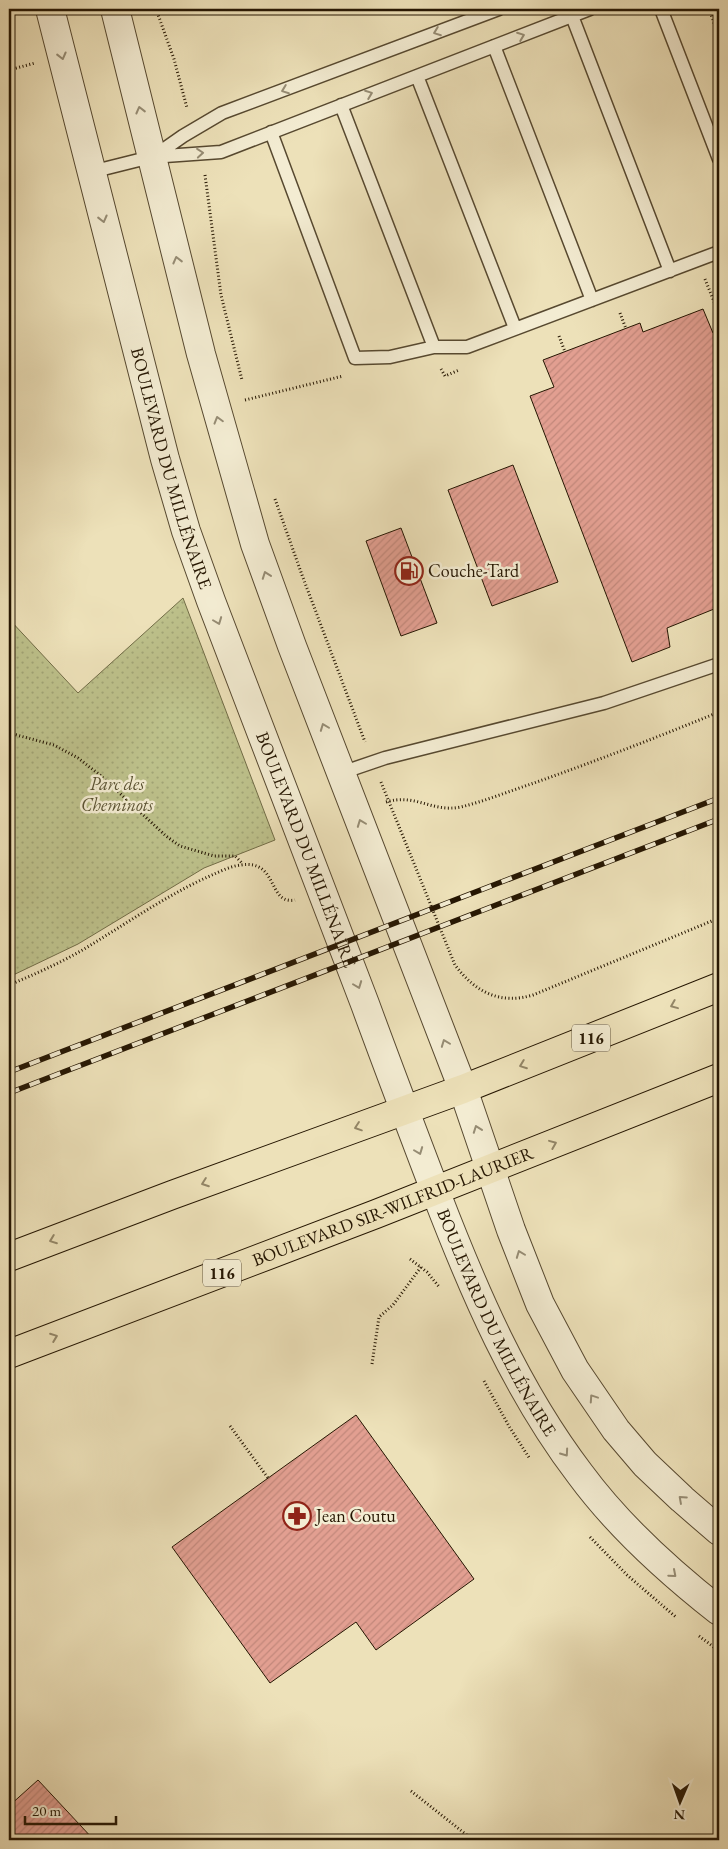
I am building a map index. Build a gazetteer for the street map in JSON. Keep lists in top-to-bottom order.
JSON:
{
  "streets": {
    "main road": ["116", "BOULEVARD SIR-WILFRID-LAURIER"],
    "street": ["BOULEVARD DU MILLÉNAIRE"]
  },
  "crossings": [
    ["BOULEVARD DU MILLÉNAIRE", "116"],
    ["BOULEVARD DU MILLÉNAIRE", "BOULEVARD SIR-WILFRID-LAURIER"]
  ],
  "parks": ["Parc des Cheminots"],
  "places": {
    "fuel station": ["Couche-Tard"],
    "pharmacy": ["Jean Coutu"]
  },
  "scale_bar": "20 m",
  "north": "bottom"
}
